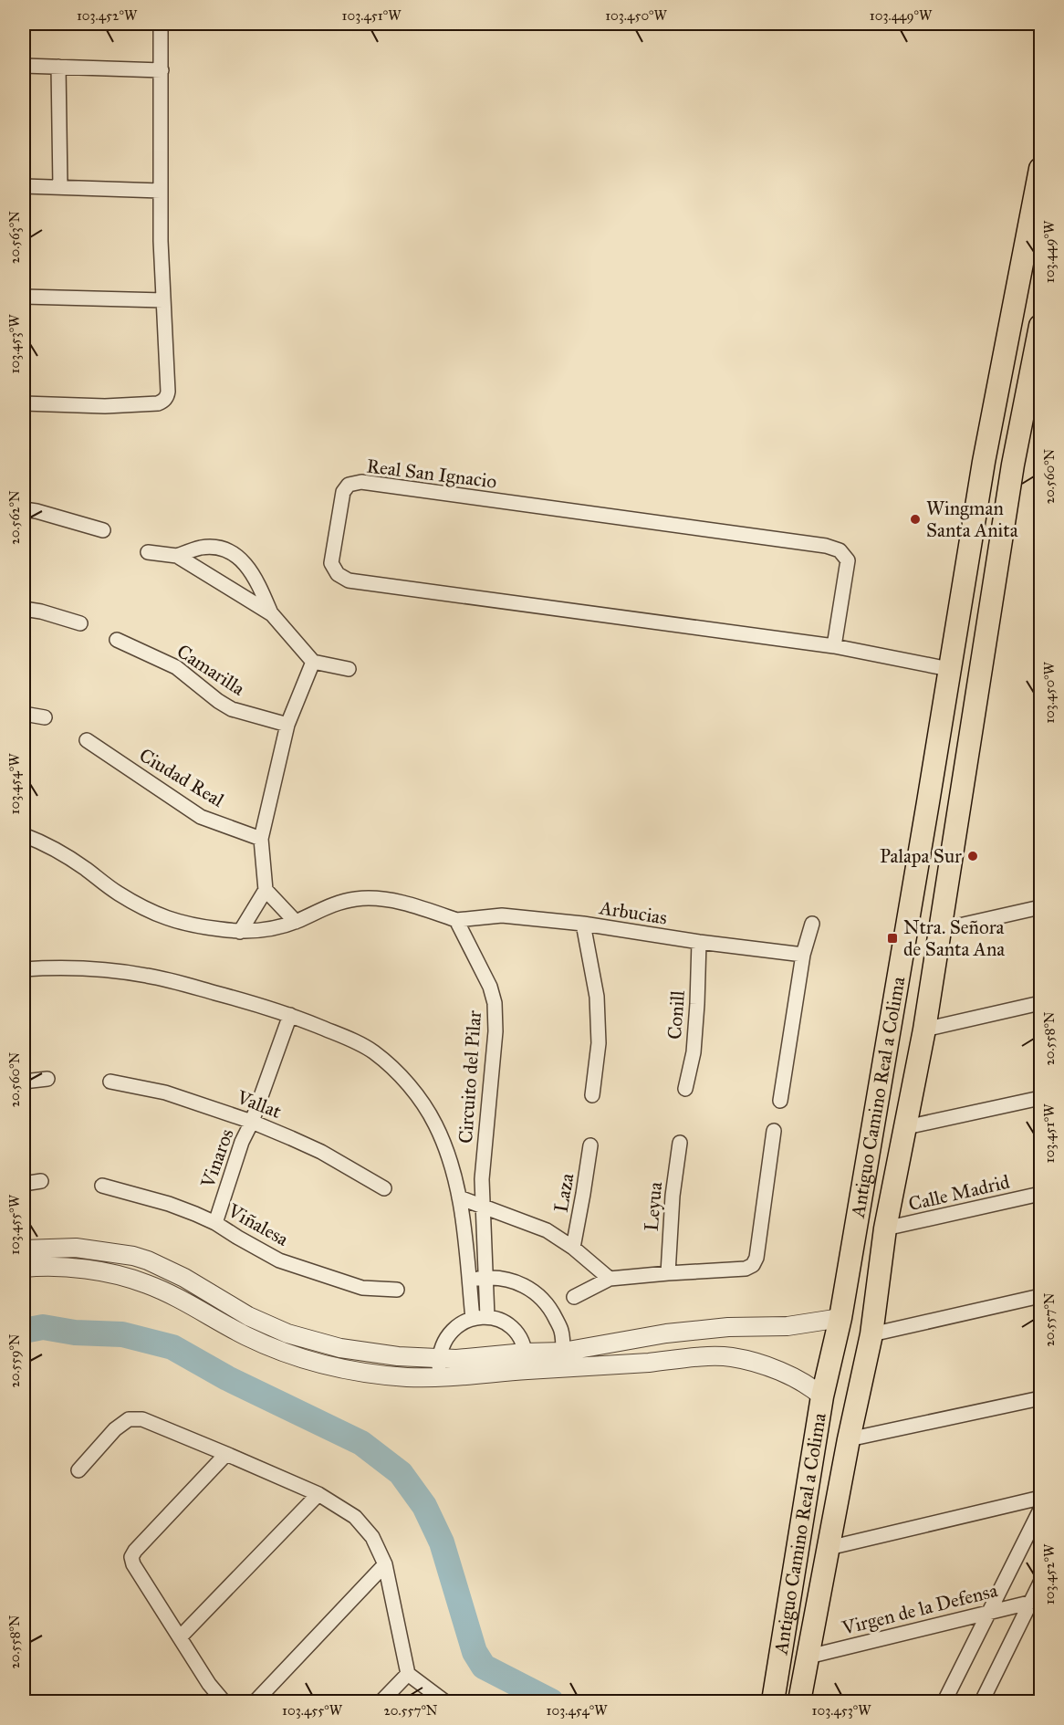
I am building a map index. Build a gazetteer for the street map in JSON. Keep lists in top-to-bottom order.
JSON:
{
  "streets": {
    "main road": ["Antiguo Camino Real a Colima"],
    "street": [
      "Real San Ignacio",
      "Camarilla",
      "Ciudad Real",
      "Arbucias",
      "Conill",
      "Circuito del Pilar",
      "Vallat",
      "Vinaros",
      "Laza",
      "Calle Madrid",
      "Leyua",
      "Viñalesa",
      "Virgen de la Defensa"
    ]
  },
  "crossings": [
    ["Real San Ignacio", "Antiguo Camino Real a Colima"],
    ["Arbucias", "Conill"],
    ["Arbucias", "Circuito del Pilar"],
    ["Circuito del Pilar", "Vinaros"],
    ["Antiguo Camino Real a Colima", "Calle Madrid"],
    ["Antiguo Camino Real a Colima", "Virgen de la Defensa"],
    ["Vallat", "Vinaros"],
    ["Vinaros", "Viñalesa"]
  ],
  "places": {
    "other": ["Wingman Santa Anita", "Palapa Sur"],
    "transit": ["Ntra. Señora de Santa Ana"]
  },
  "coordinates": [
    "103.452°W",
    "103.451°W",
    "103.450°W",
    "103.449°W",
    "20.563°N",
    "103.453°W",
    "20.560°N",
    "20.562°N",
    "103.454°W",
    "20.558°N",
    "103.455°W",
    "20.557°N",
    "20.559°N"
  ]
}
